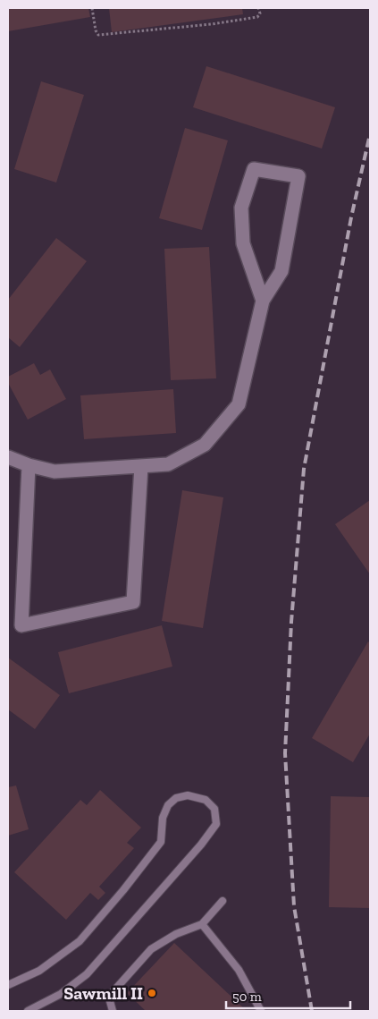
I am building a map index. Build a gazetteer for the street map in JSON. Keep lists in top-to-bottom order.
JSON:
{
  "places": ["Sawmill II"],
  "scale_bar": "50 m"
}
